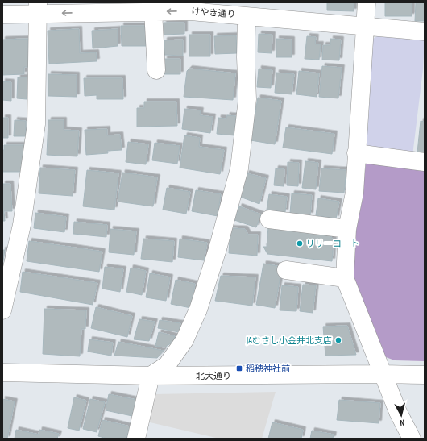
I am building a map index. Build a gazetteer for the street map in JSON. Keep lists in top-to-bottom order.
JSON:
{
  "streets": {
    "street": ["けやき通り", "北大通り"]
  },
  "one_way": ["けやき通り"],
  "places": {
    "other": ["リリーコート", "JAむさし小金井北支店"],
    "transit": ["稲穂神社前"]
  },
  "north": "bottom"
}
